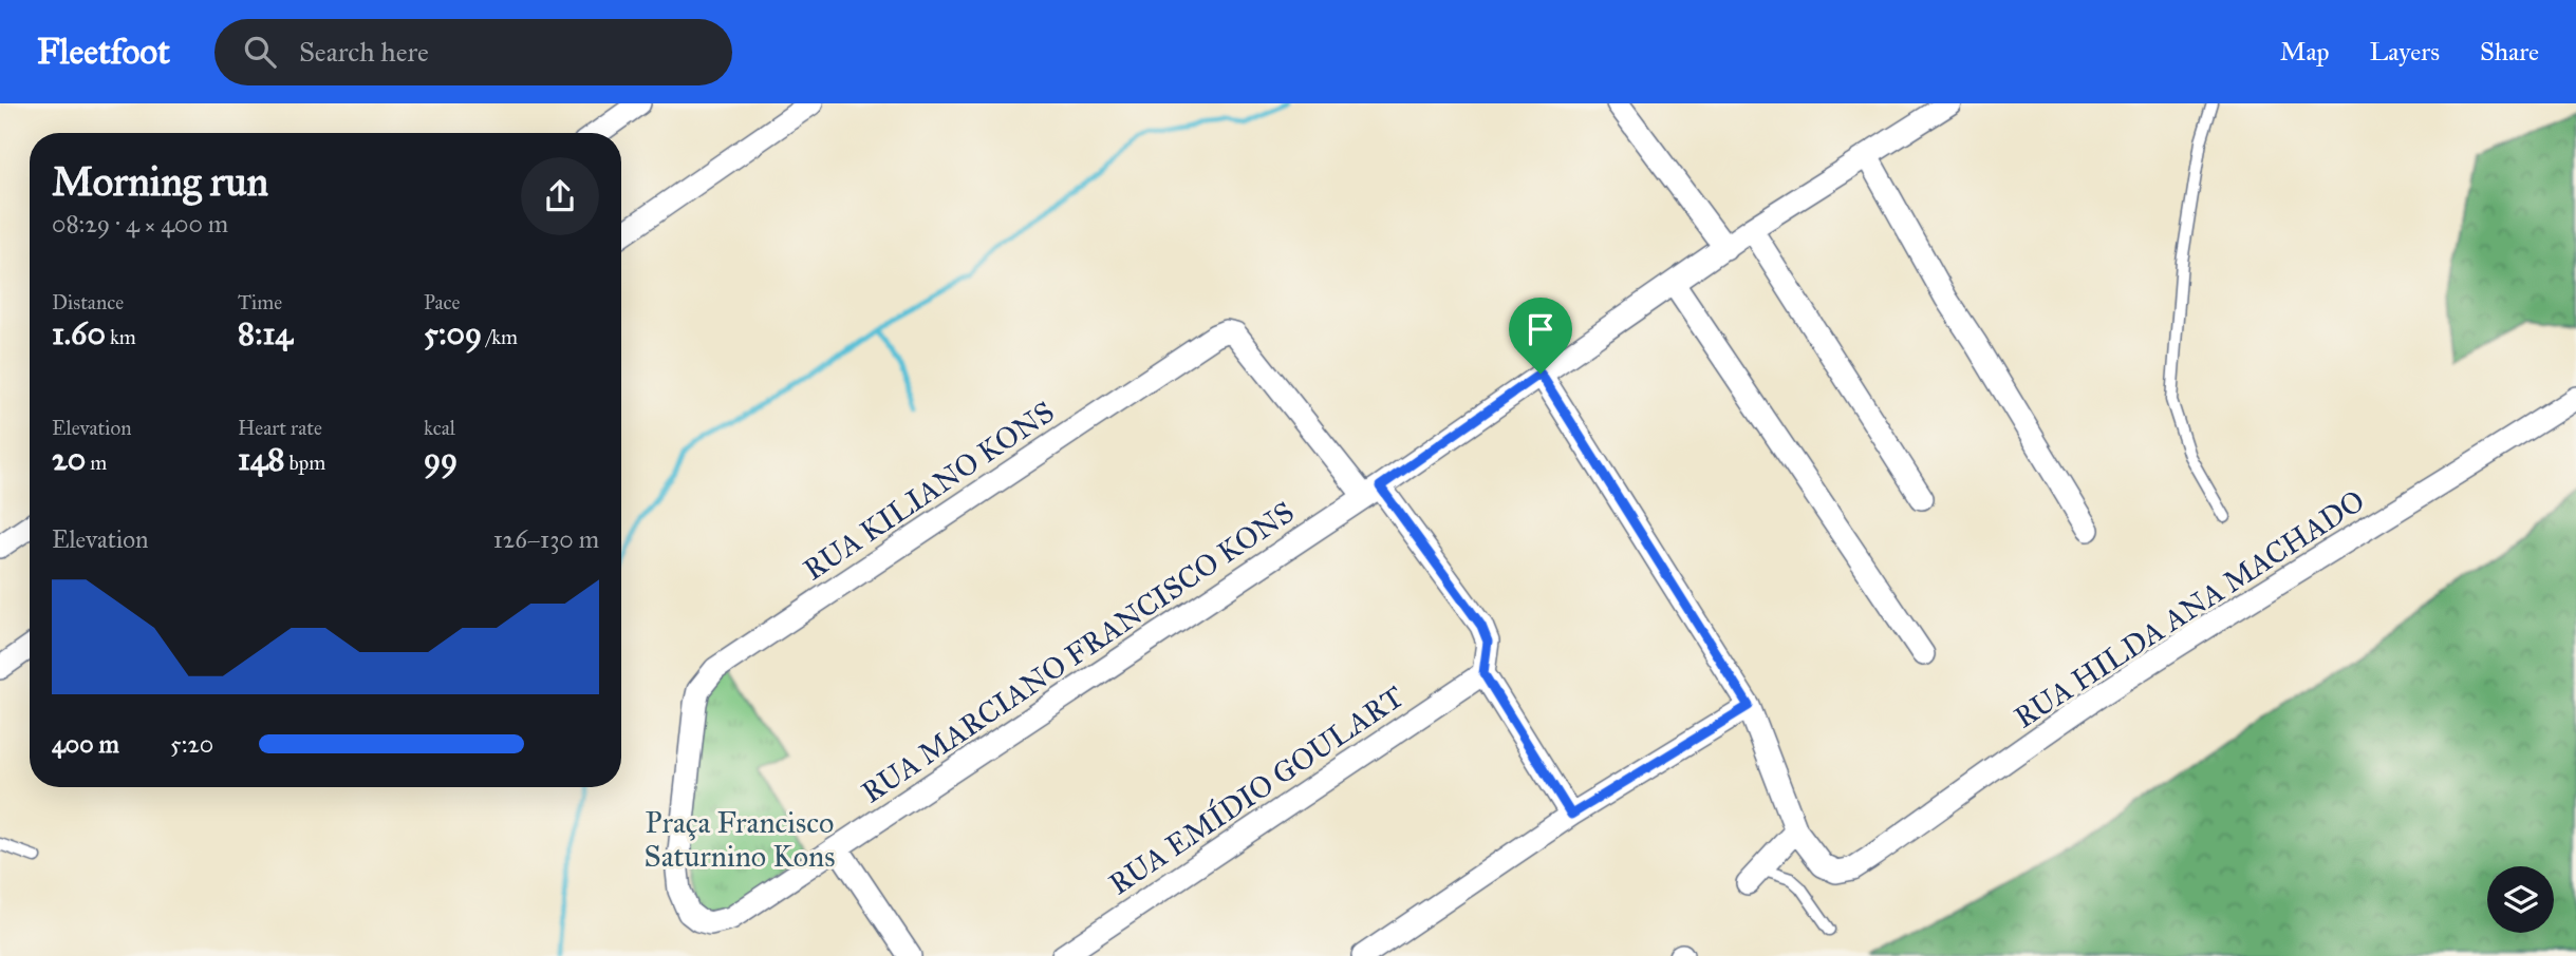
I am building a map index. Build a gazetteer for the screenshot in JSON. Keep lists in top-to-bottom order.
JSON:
{
  "streets": {
    "street": [
      "RUA KILIANO KONS",
      "RUA HILDA ANA MACHADO",
      "RUA MARCIANO FRANCISCO KONS",
      "RUA EMÍDIO GOULART"
    ]
  },
  "crossings": [
    ["RUA KILIANO KONS", "RUA MARCIANO FRANCISCO KONS"]
  ],
  "parks": ["Praça Francisco Saturnino Kons"],
  "page": {
    "header": "Fleetfoot",
    "search": "Search here",
    "nav": ["Map", "Layers", "Share"],
    "heading": ["Morning run", "08:29 · 4 × 400 m"],
    "stats": [
      ["Distance", "1.60 km"],
      ["Time", "8:14"],
      ["Pace", "5:09 /km"],
      ["Elevation", "20 m"],
      ["Heart rate", "148 bpm"],
      ["kcal", "99"]
    ],
    "chart": ["Elevation", "126–130 m"],
    "list": [
      {
        "name": "400 m",
        "note": "5:20"
      }
    ]
  }
}
